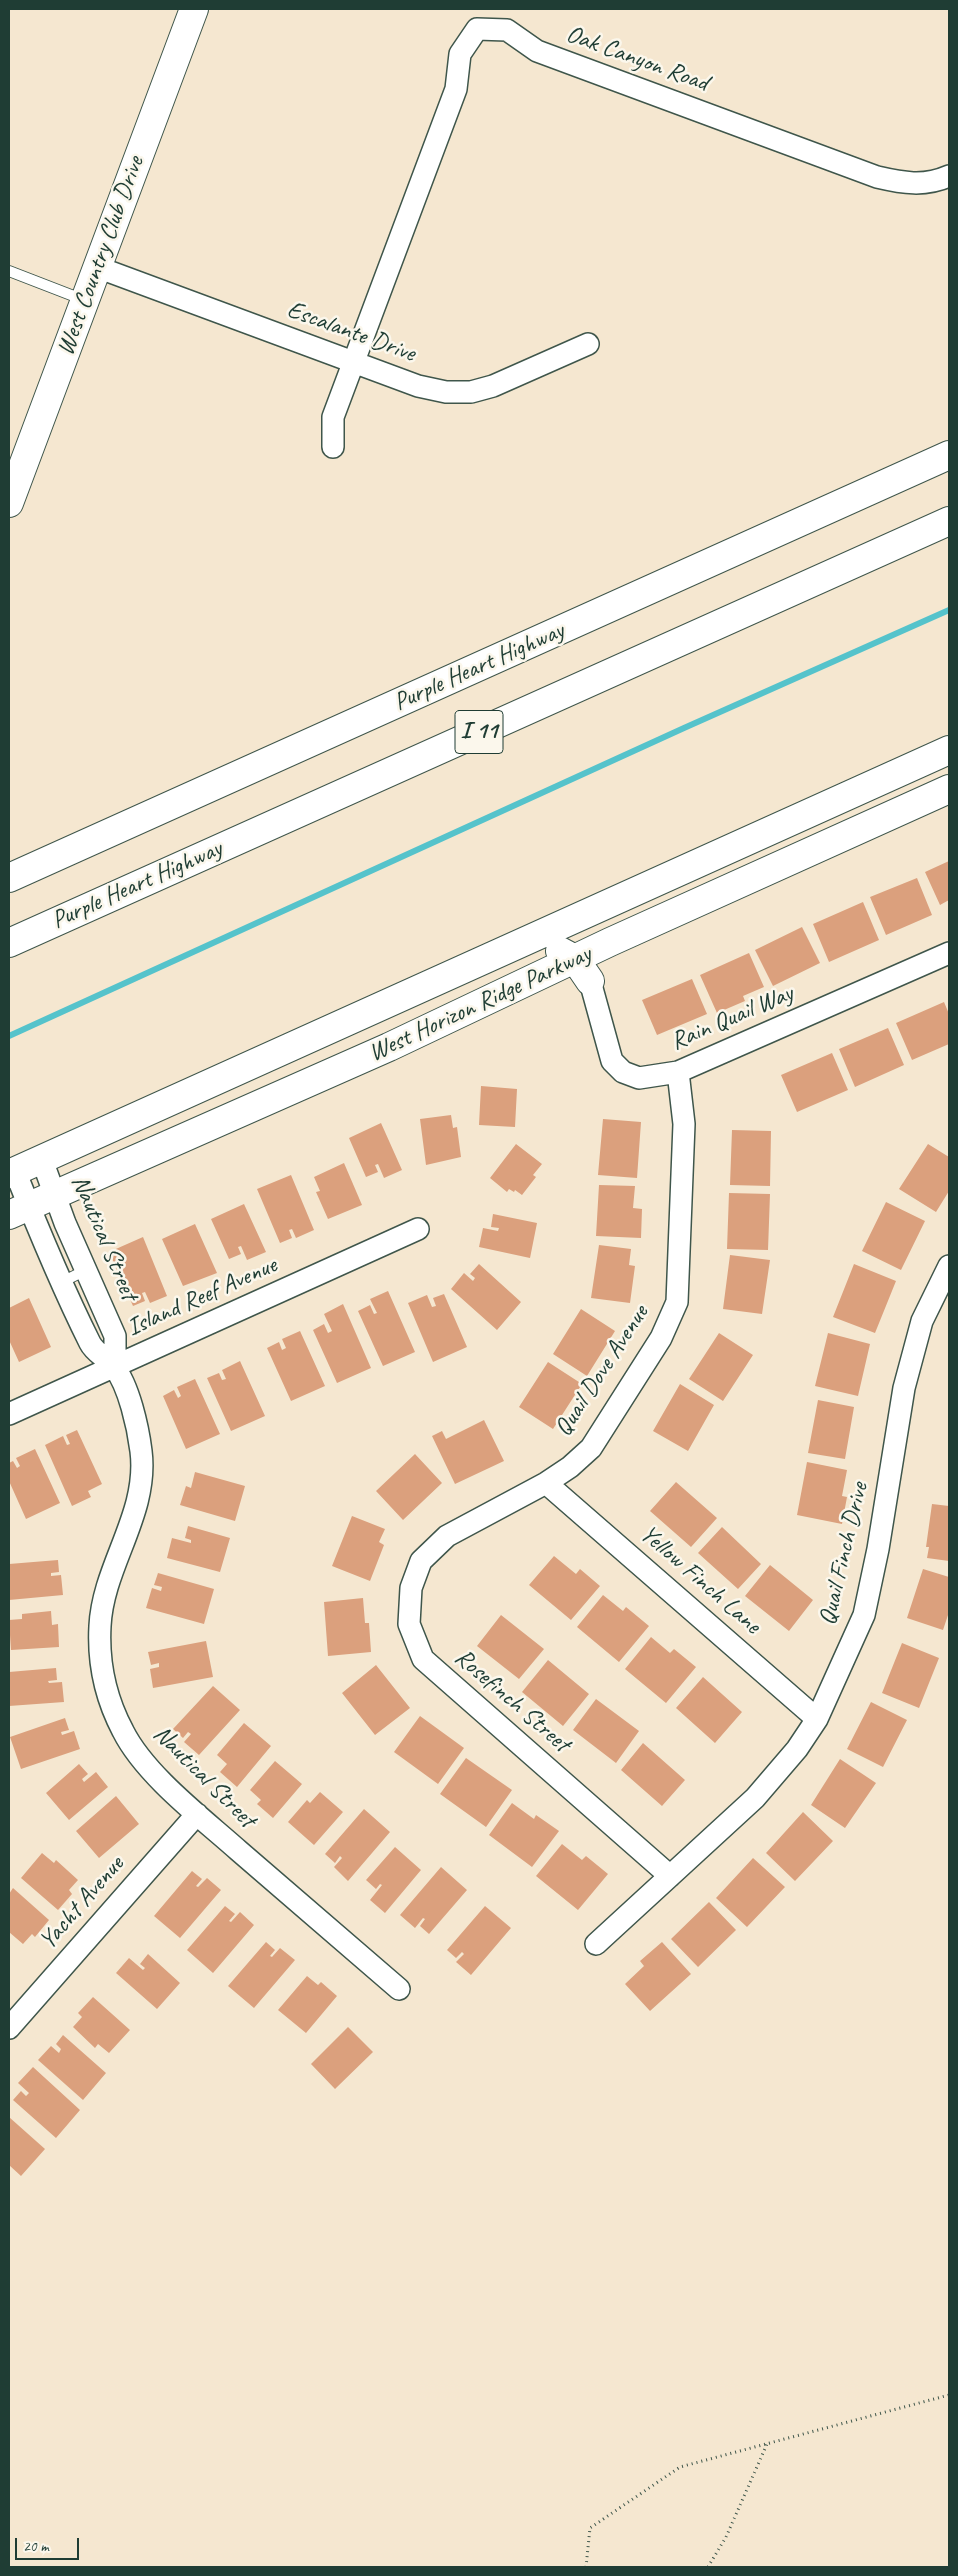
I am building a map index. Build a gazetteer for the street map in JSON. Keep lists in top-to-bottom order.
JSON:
{
  "streets": {
    "main road": [
      "West Country Club Drive",
      "Purple Heart Highway",
      "I 11",
      "West Horizon Ridge Parkway"
    ],
    "street": [
      "Oak Canyon Road",
      "Escalante Drive",
      "Rain Quail Way",
      "Nautical Street",
      "Island Reef Avenue",
      "Quail Dove Avenue",
      "Quail Finch Drive",
      "Yellow Finch Lane",
      "Rosefinch Street",
      "Yacht Avenue"
    ]
  },
  "crossings": [
    ["Oak Canyon Road", "Escalante Drive"],
    ["West Country Club Drive", "Escalante Drive"],
    ["West Horizon Ridge Parkway", "Rain Quail Way"],
    ["West Horizon Ridge Parkway", "Nautical Street"],
    ["Rain Quail Way", "Quail Dove Avenue"],
    ["Nautical Street", "Island Reef Avenue"],
    ["Nautical Street", "Yacht Avenue"],
    ["Quail Dove Avenue", "Yellow Finch Lane"],
    ["Quail Dove Avenue", "Rosefinch Street"],
    ["Quail Finch Drive", "Yellow Finch Lane"],
    ["Quail Finch Drive", "Rosefinch Street"]
  ],
  "scale_bar": "20 m"
}
